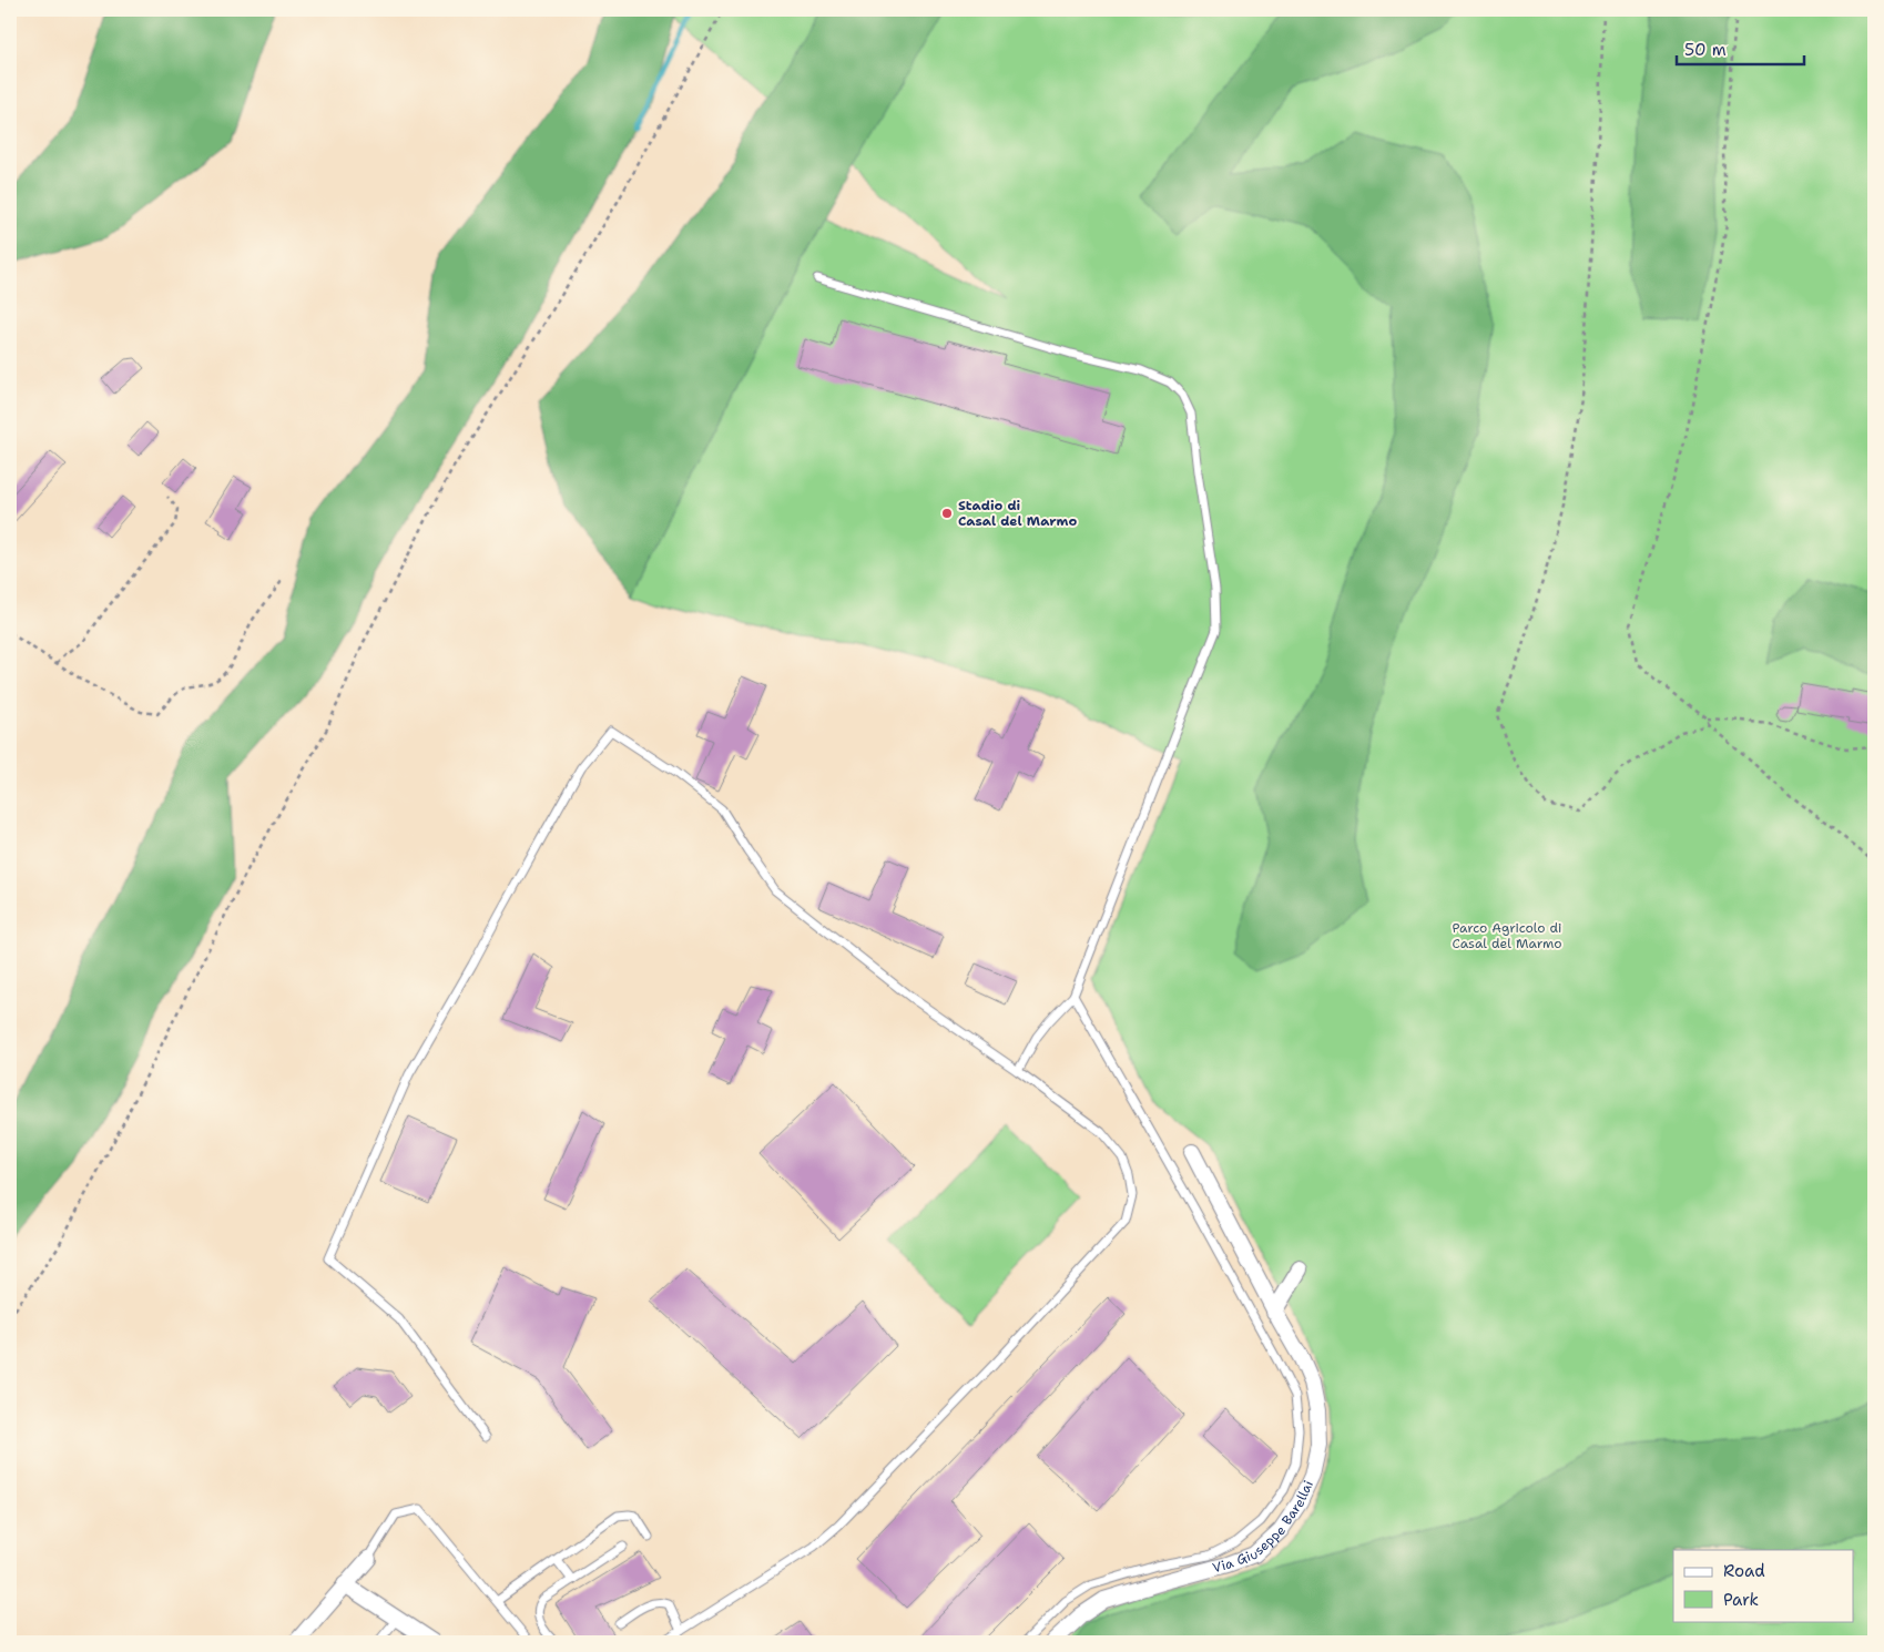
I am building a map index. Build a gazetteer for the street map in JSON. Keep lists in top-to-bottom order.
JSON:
{
  "streets": {
    "street": ["Via Giuseppe Barellai"]
  },
  "parks": ["Parco Agricolo di Casal del Marmo"],
  "places": ["Stadio di Casal del Marmo"],
  "legend": ["Road", "Park"],
  "scale_bar": "50 m"
}
